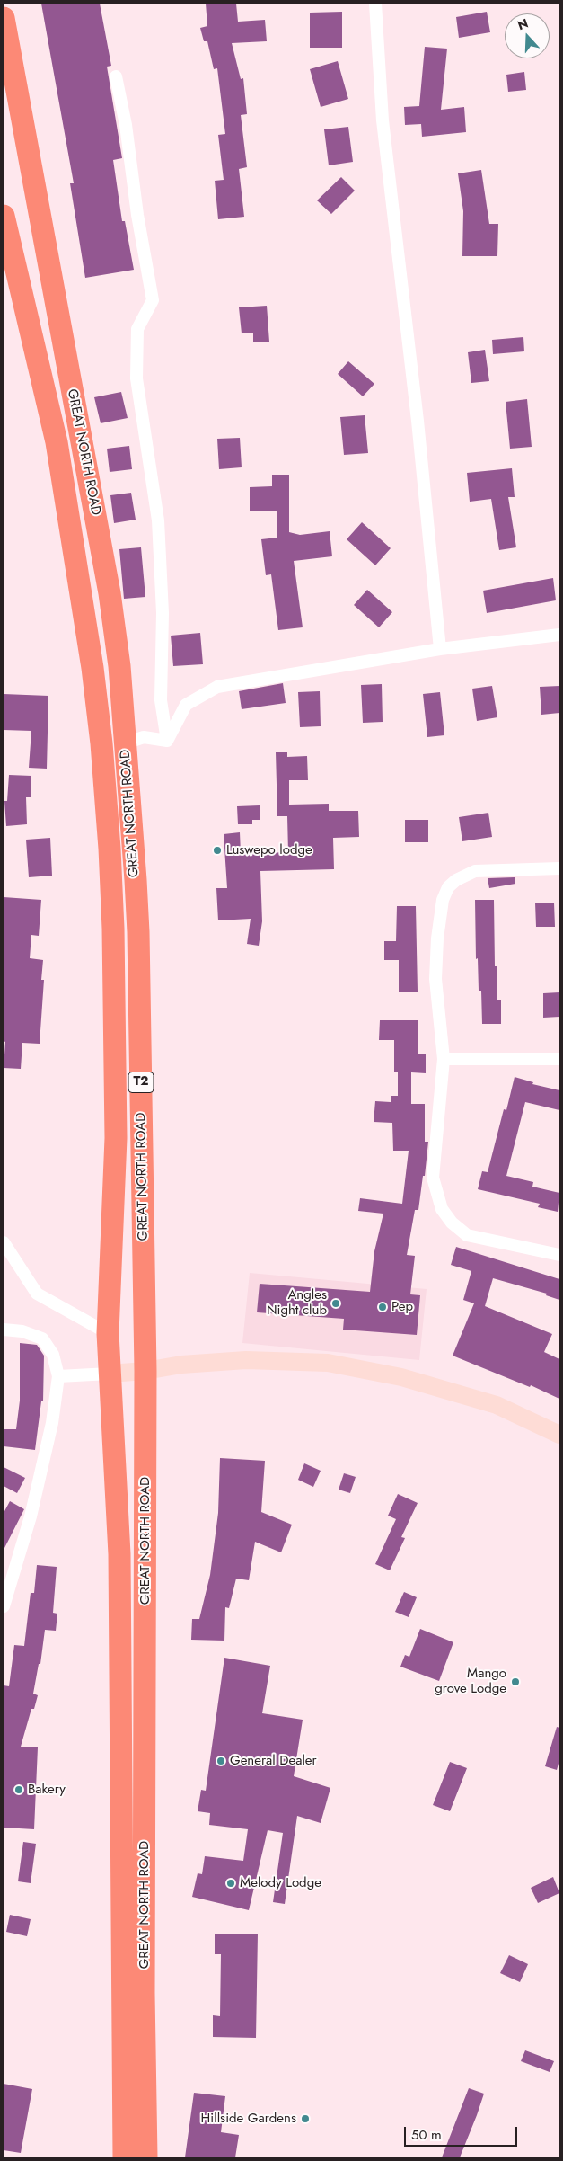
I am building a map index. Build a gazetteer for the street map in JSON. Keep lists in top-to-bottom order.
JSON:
{
  "streets": {
    "highway": ["GREAT NORTH ROAD", "T2"]
  },
  "places": [
    "Luswepo lodge",
    "Angles Night club",
    "Pep",
    "Mango grove Lodge",
    "General Dealer",
    "Bakery",
    "Melody Lodge",
    "Hillside Gardens"
  ],
  "scale_bar": "50 m",
  "north": "top"
}
